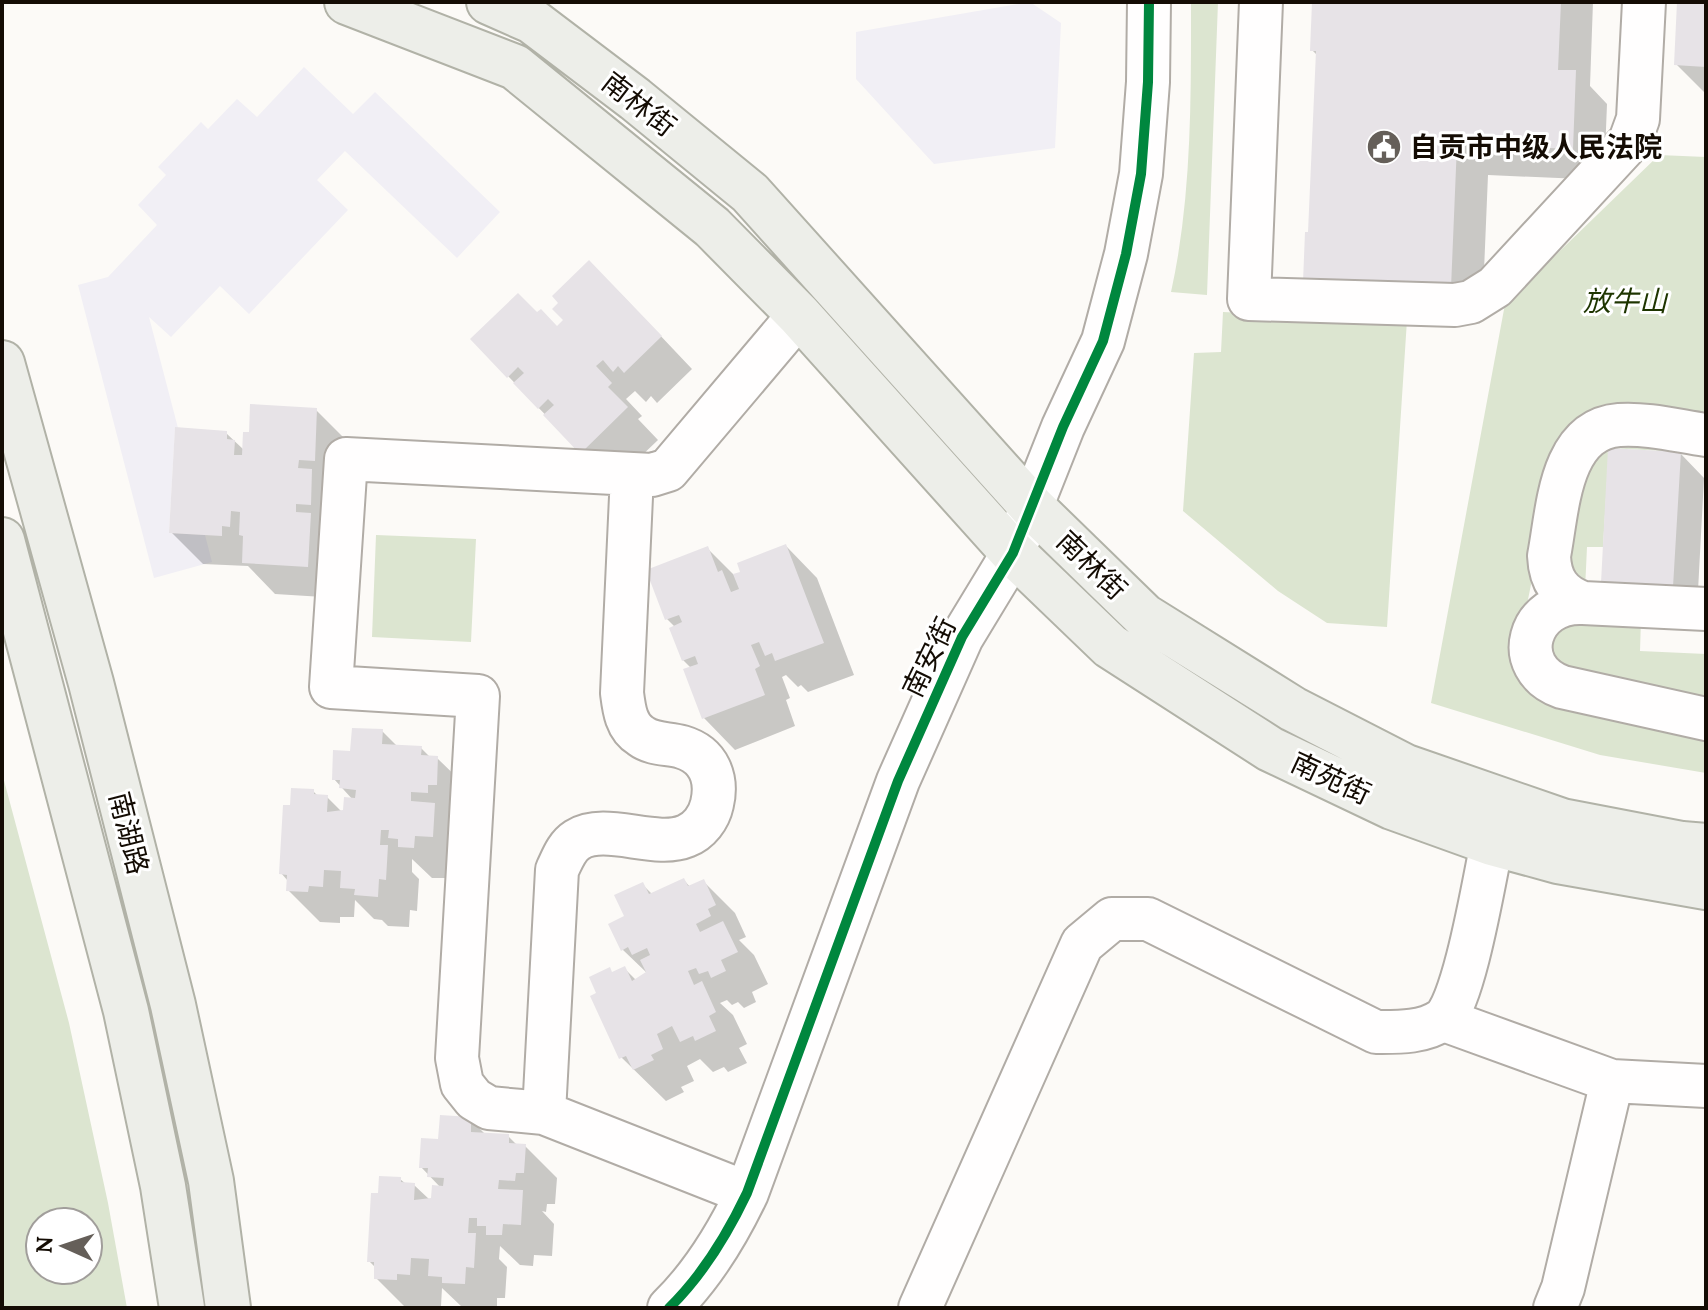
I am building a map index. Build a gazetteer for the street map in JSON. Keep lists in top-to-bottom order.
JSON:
{
  "streets": {
    "main road": ["南林街", "南苑街", "南湖路"],
    "street": ["南安街"]
  },
  "crossings": [
    ["南林街", "南安街"],
    ["南林街", "南苑街"],
    ["南安街", "南苑街"]
  ],
  "parks": ["放牛山"],
  "places": {
    "public building": ["自贡市中级人民法院"]
  },
  "north": "left"
}
